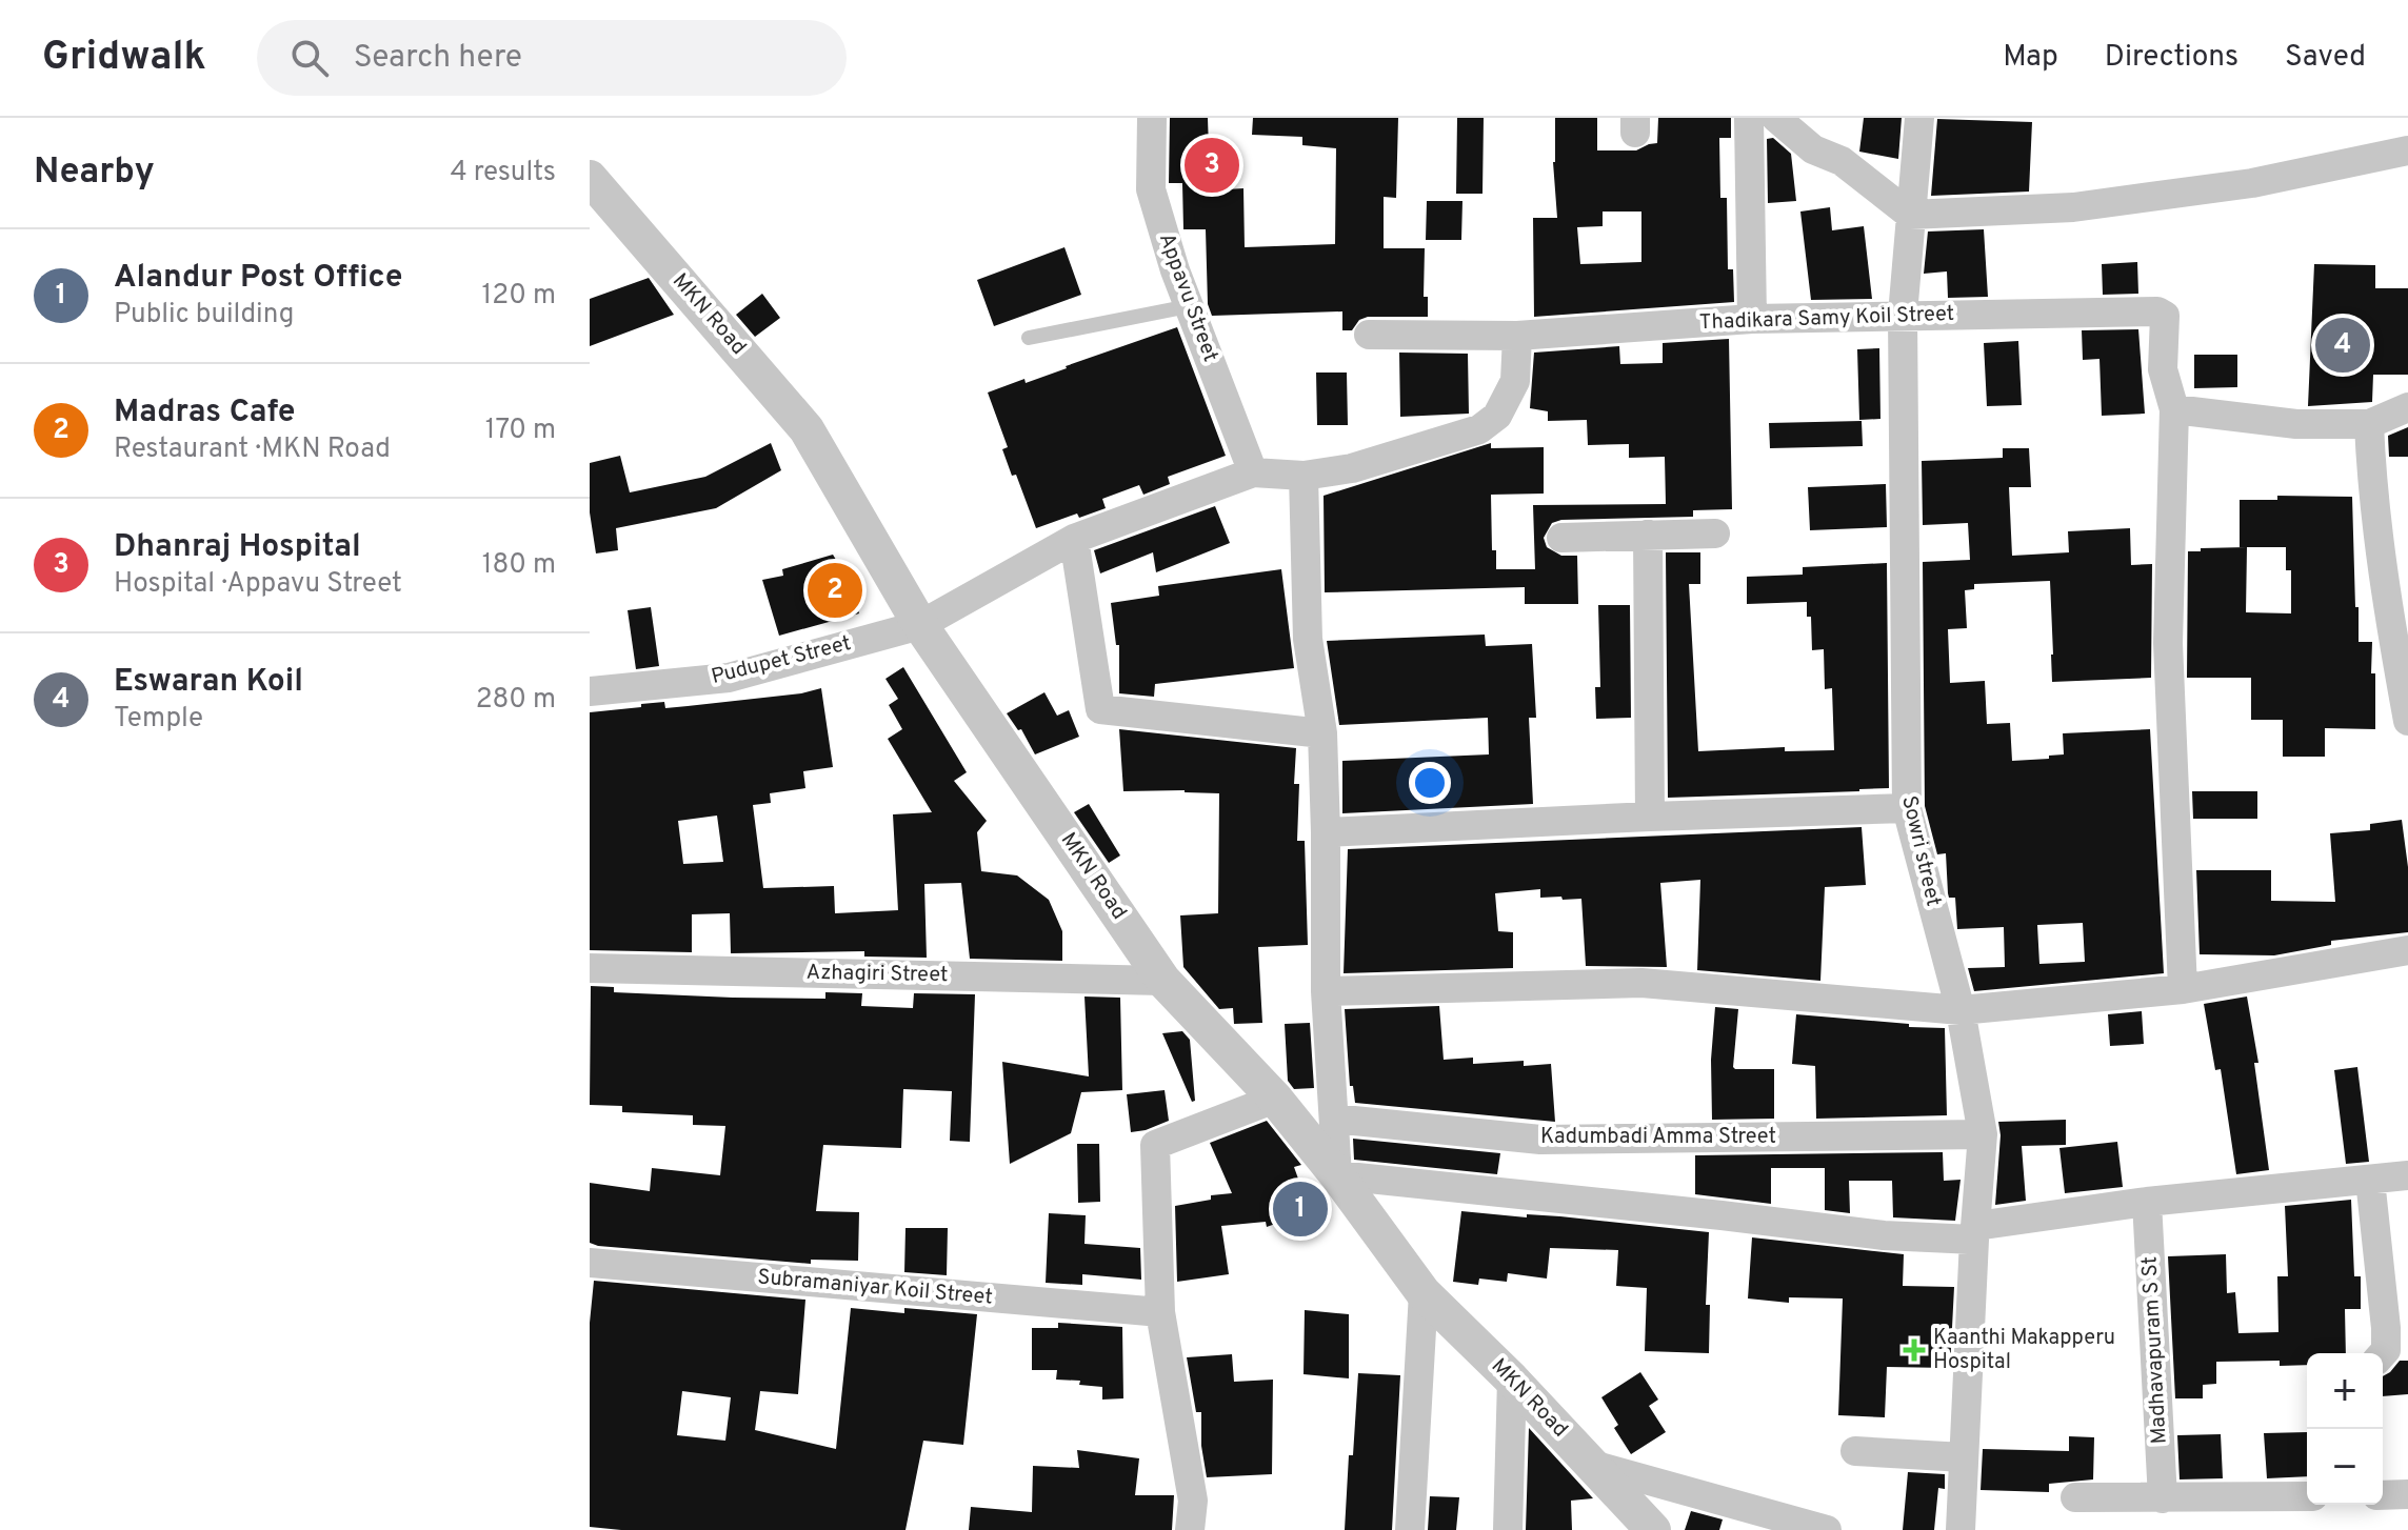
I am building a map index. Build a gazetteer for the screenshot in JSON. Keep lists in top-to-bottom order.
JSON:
{
  "streets": {
    "street": [
      "Appavu Street",
      "MKN Road",
      "Thadikara Samy Koil Street",
      "Pudupet Street",
      "Sowri street",
      "Azhagiri Street",
      "Kadumbadi Amma Street",
      "Subramaniyar Koil Street",
      "Madhavapuram S St"
    ]
  },
  "crossings": [
    ["MKN Road", "Pudupet Street"],
    ["MKN Road", "Azhagiri Street"],
    ["Thadikara Samy Koil Street", "Sowri street"],
    ["Sowri street", "Kadumbadi Amma Street"]
  ],
  "places": {
    "health": ["Kaanthi Makapperu Hospital"]
  },
  "page": {
    "header": "Gridwalk",
    "search": "Search here",
    "nav": ["Map", "Directions", "Saved"],
    "heading": ["Nearby", "4 results"],
    "pins": [
      "3",
      "4",
      "2",
      "1"
    ],
    "list": [
      {
        "mark": "1",
        "name": "Alandur Post Office",
        "note": "Public building",
        "value": "120 m"
      },
      {
        "mark": "2",
        "name": "Madras Cafe",
        "note": "Restaurant · MKN Road",
        "value": "170 m"
      },
      {
        "mark": "3",
        "name": "Dhanraj Hospital",
        "note": "Hospital · Appavu Street",
        "value": "180 m"
      },
      {
        "mark": "4",
        "name": "Eswaran Koil",
        "note": "Temple",
        "value": "280 m"
      }
    ],
    "map_buttons": ["+", "−"]
  }
}
